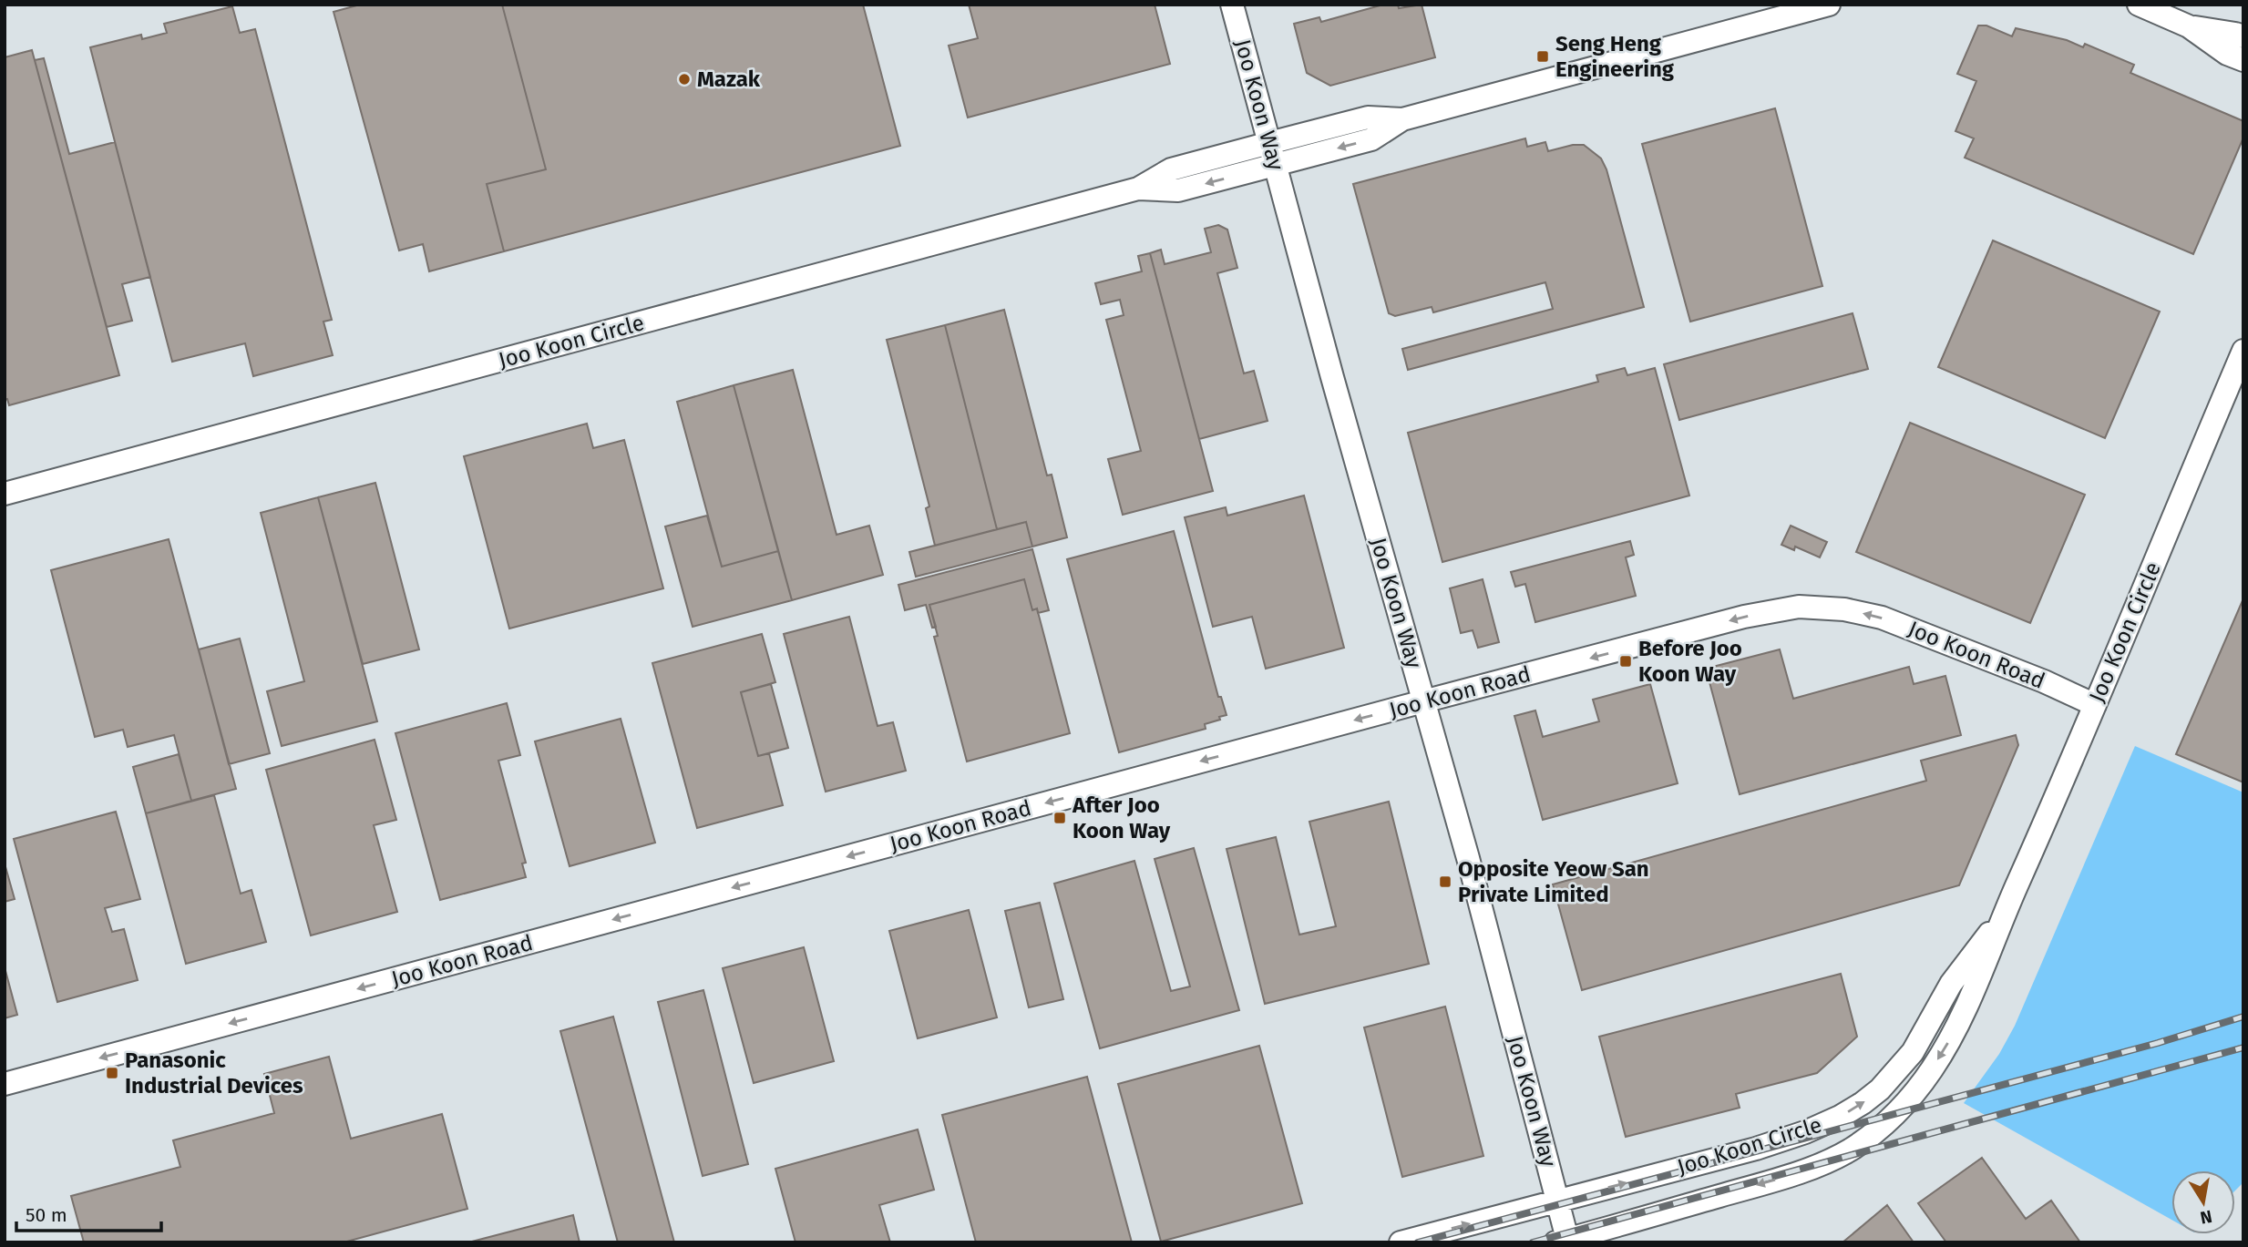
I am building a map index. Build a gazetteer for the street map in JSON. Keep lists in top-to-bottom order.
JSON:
{
  "streets": {
    "street": ["Joo Koon Way", "Joo Koon Circle", "Joo Koon Road"]
  },
  "crossings": [
    ["Joo Koon Way", "Joo Koon Circle"],
    ["Joo Koon Way", "Joo Koon Road"],
    ["Joo Koon Circle", "Joo Koon Road"]
  ],
  "one_way": ["Joo Koon Road"],
  "places": {
    "transit": [
      "Seng Heng Engineering",
      "Before Joo Koon Way",
      "After Joo Koon Way",
      "Opposite Yeow San Private Limited",
      "Panasonic Industrial Devices"
    ],
    "other": ["Mazak"]
  },
  "scale_bar": "50 m",
  "north": "bottom"
}
